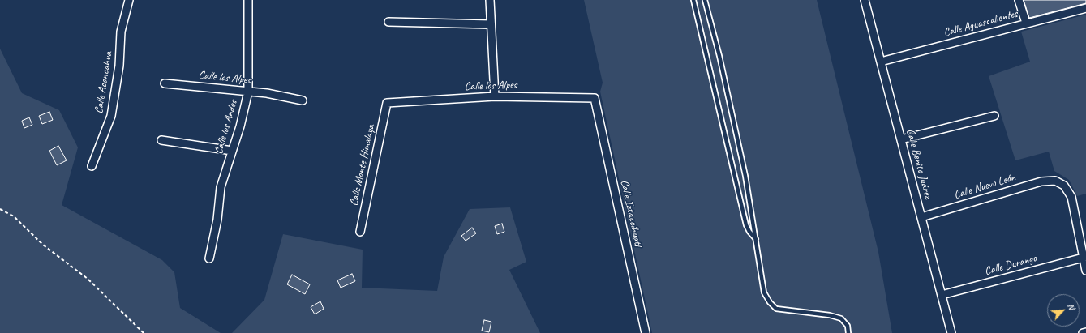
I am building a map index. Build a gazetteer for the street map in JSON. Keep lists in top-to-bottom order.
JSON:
{
  "streets": {
    "street": [
      "Calle Aguascalientes",
      "Calle los Alpes",
      "Calle Aconcahua",
      "Calle los Andes",
      "Calle Benito Juárez",
      "Calle Monte Himalaya",
      "Calle Nuevo León",
      "Calle Iztaccíhuatl",
      "Calle Durango"
    ]
  },
  "crossings": [
    ["Calle Aguascalientes", "Calle Benito Juárez"],
    ["Calle los Alpes", "Calle los Andes"],
    ["Calle los Alpes", "Calle Monte Himalaya"],
    ["Calle los Alpes", "Calle Iztaccíhuatl"],
    ["Calle Benito Juárez", "Calle Nuevo León"],
    ["Calle Benito Juárez", "Calle Durango"],
    ["Calle Nuevo León", "Calle Durango"]
  ],
  "north": "top right"
}
